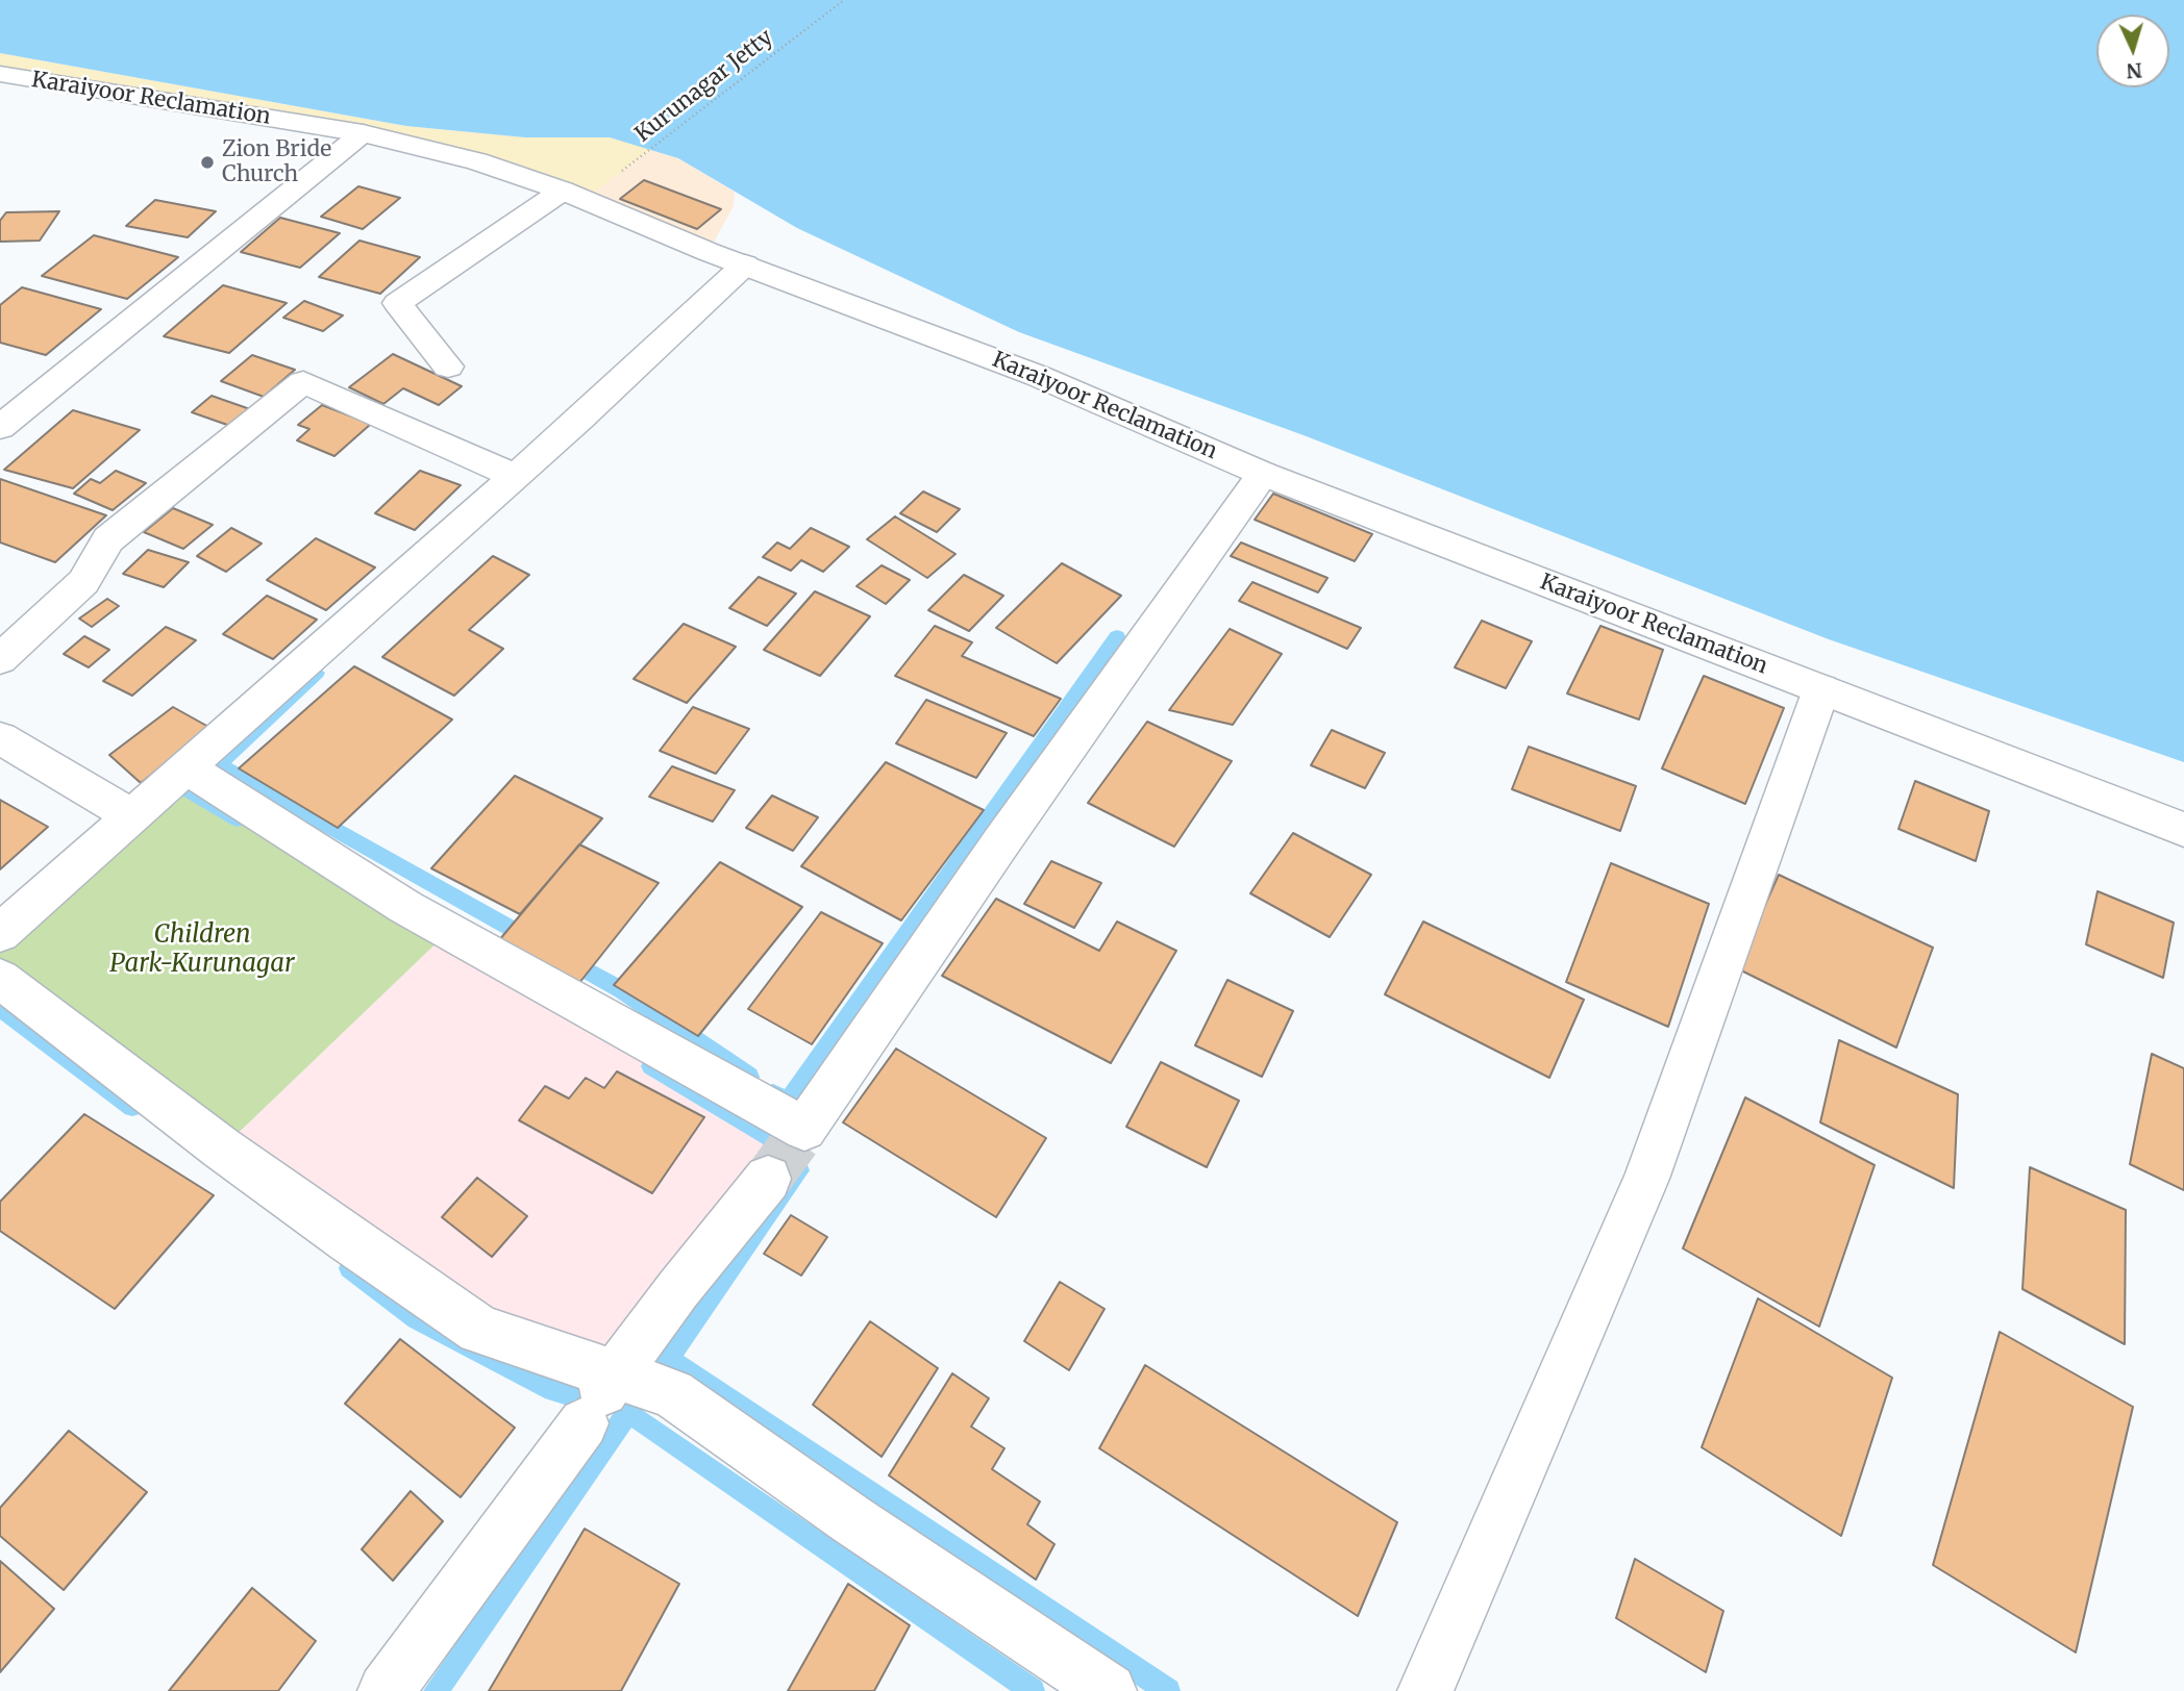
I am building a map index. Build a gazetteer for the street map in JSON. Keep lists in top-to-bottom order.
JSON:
{
  "streets": {
    "street": ["Karaiyoor Reclamation"],
    "path": ["Kurunagar Jetty"]
  },
  "crossings": [
    ["Kurunagar Jetty", "Karaiyoor Reclamation"]
  ],
  "parks": ["Children Park-Kurunagar"],
  "places": ["Zion Bride Church"],
  "north": "bottom"
}
